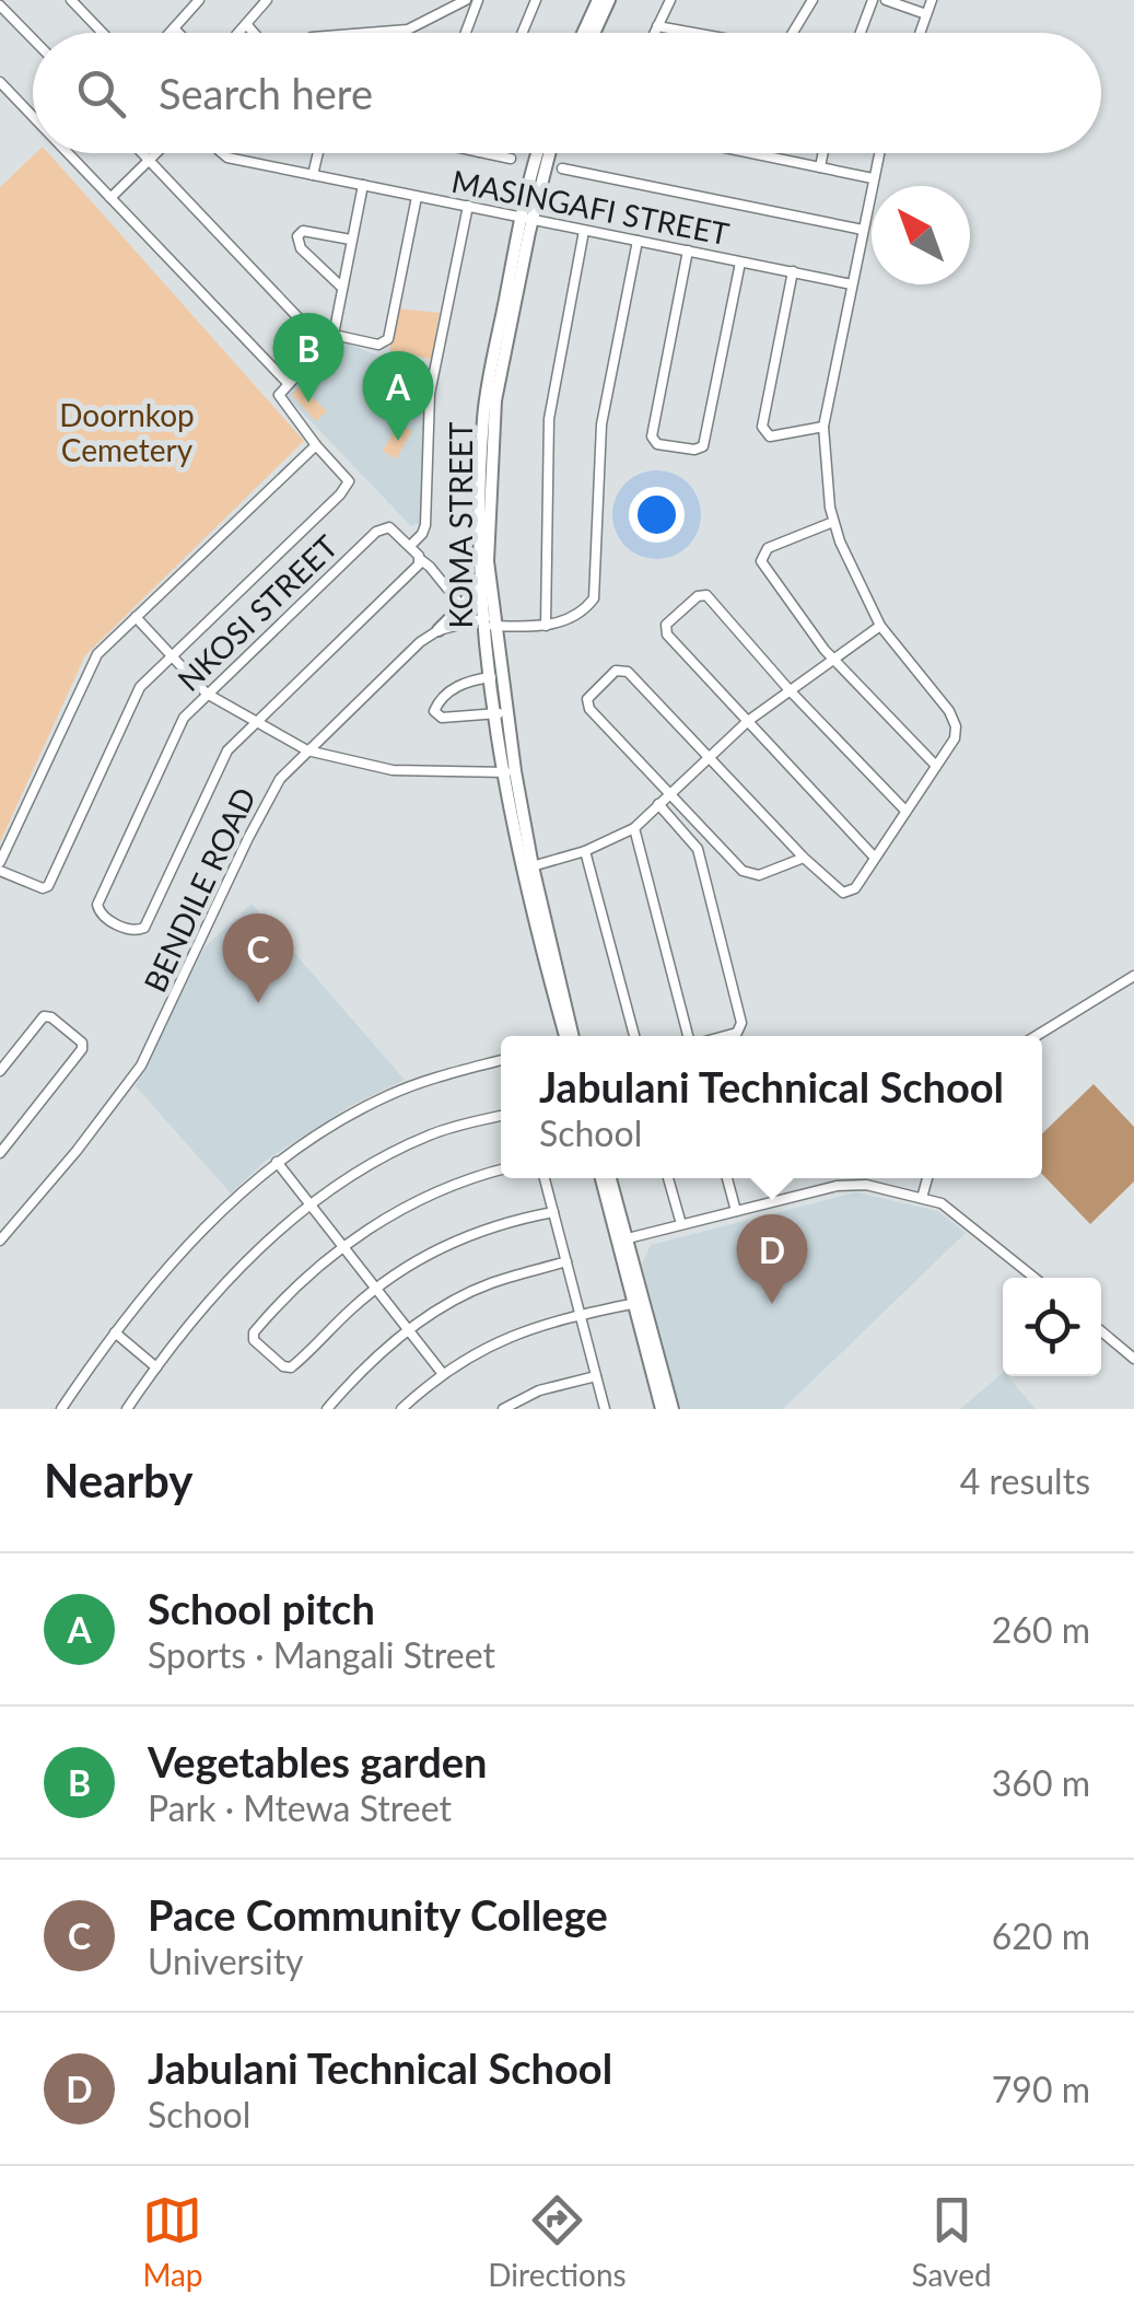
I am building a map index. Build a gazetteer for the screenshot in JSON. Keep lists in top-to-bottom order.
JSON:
{
  "streets": {
    "main road": ["KOMA STREET"],
    "street": ["MASINGAFI STREET", "NKOSI STREET", "BENDILE ROAD"]
  },
  "crossings": [
    ["MASINGAFI STREET", "KOMA STREET"],
    ["KOMA STREET", "BENDILE ROAD"]
  ],
  "parks": ["Doornkop Cemetery"],
  "north": "top left",
  "page": {
    "search": "Search here",
    "pins": [
      "B",
      "A",
      "C",
      "D"
    ],
    "popup": ["Jabulani Technical School", "School"],
    "heading": ["Nearby", "4 results"],
    "list": [
      {
        "mark": "A",
        "name": "School pitch",
        "note": "Sports · Mangali Street",
        "value": "260 m"
      },
      {
        "mark": "B",
        "name": "Vegetables garden",
        "note": "Park · Mtewa Street",
        "value": "360 m"
      },
      {
        "mark": "C",
        "name": "Pace Community College",
        "note": "University",
        "value": "620 m"
      },
      {
        "mark": "D",
        "name": "Jabulani Technical School",
        "note": "School",
        "value": "790 m"
      }
    ],
    "nav": ["Map", "Directions", "Saved"]
  }
}
